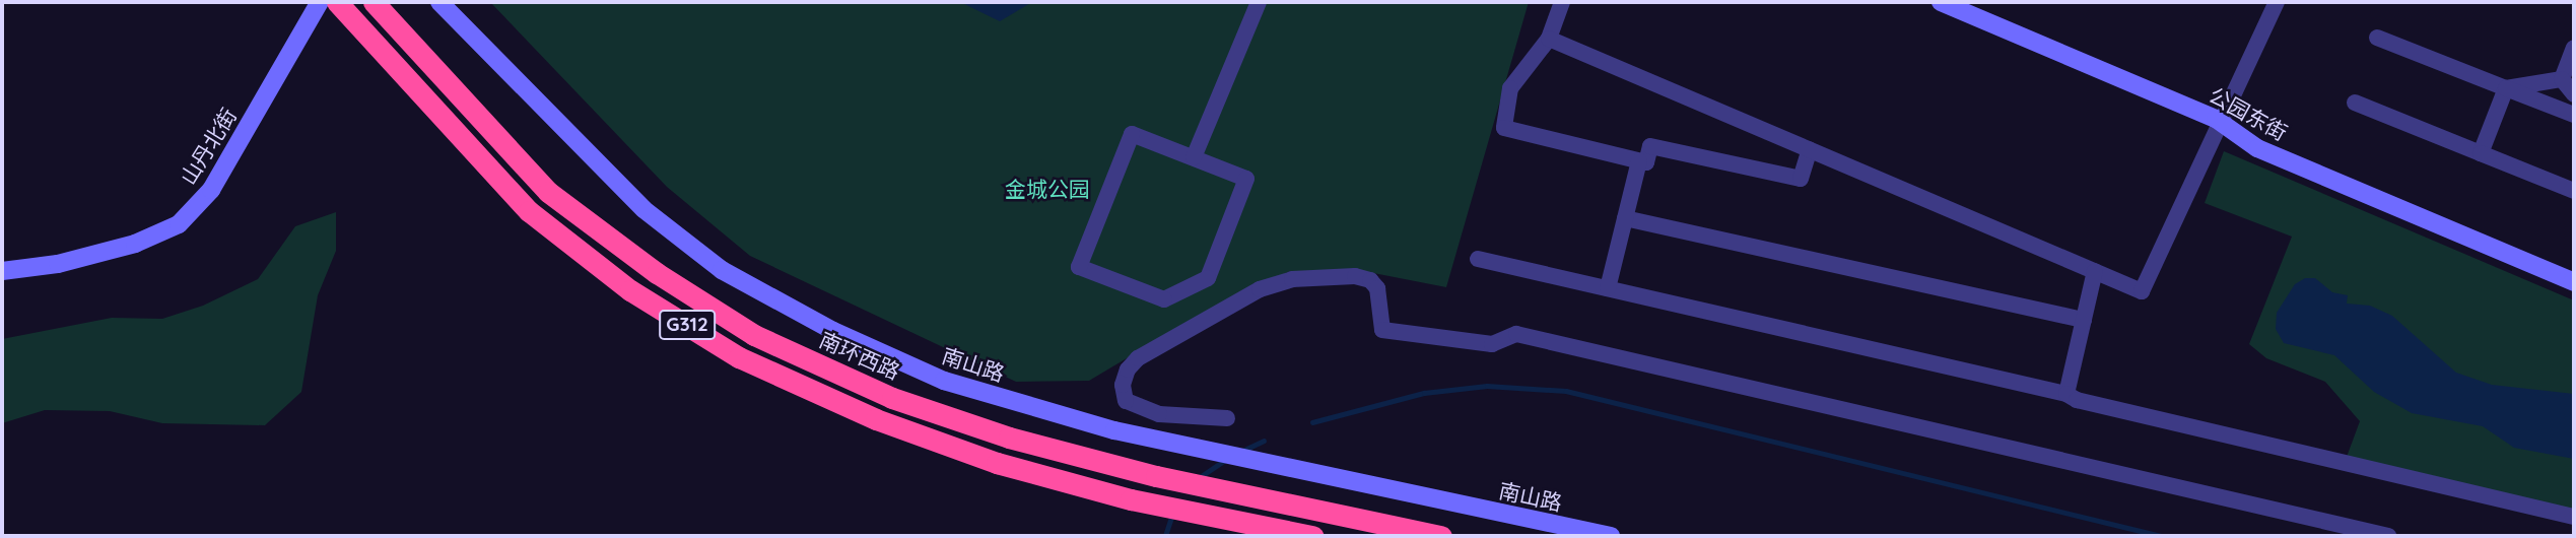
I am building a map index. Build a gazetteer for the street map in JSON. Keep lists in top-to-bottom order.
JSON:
{
  "streets": {
    "highway": ["G312", "南环西路"],
    "street": ["公园东街", "山丹北街", "南山路"]
  },
  "crossings": [
    ["山丹北街", "G312"]
  ],
  "parks": ["金城公园"]
}
